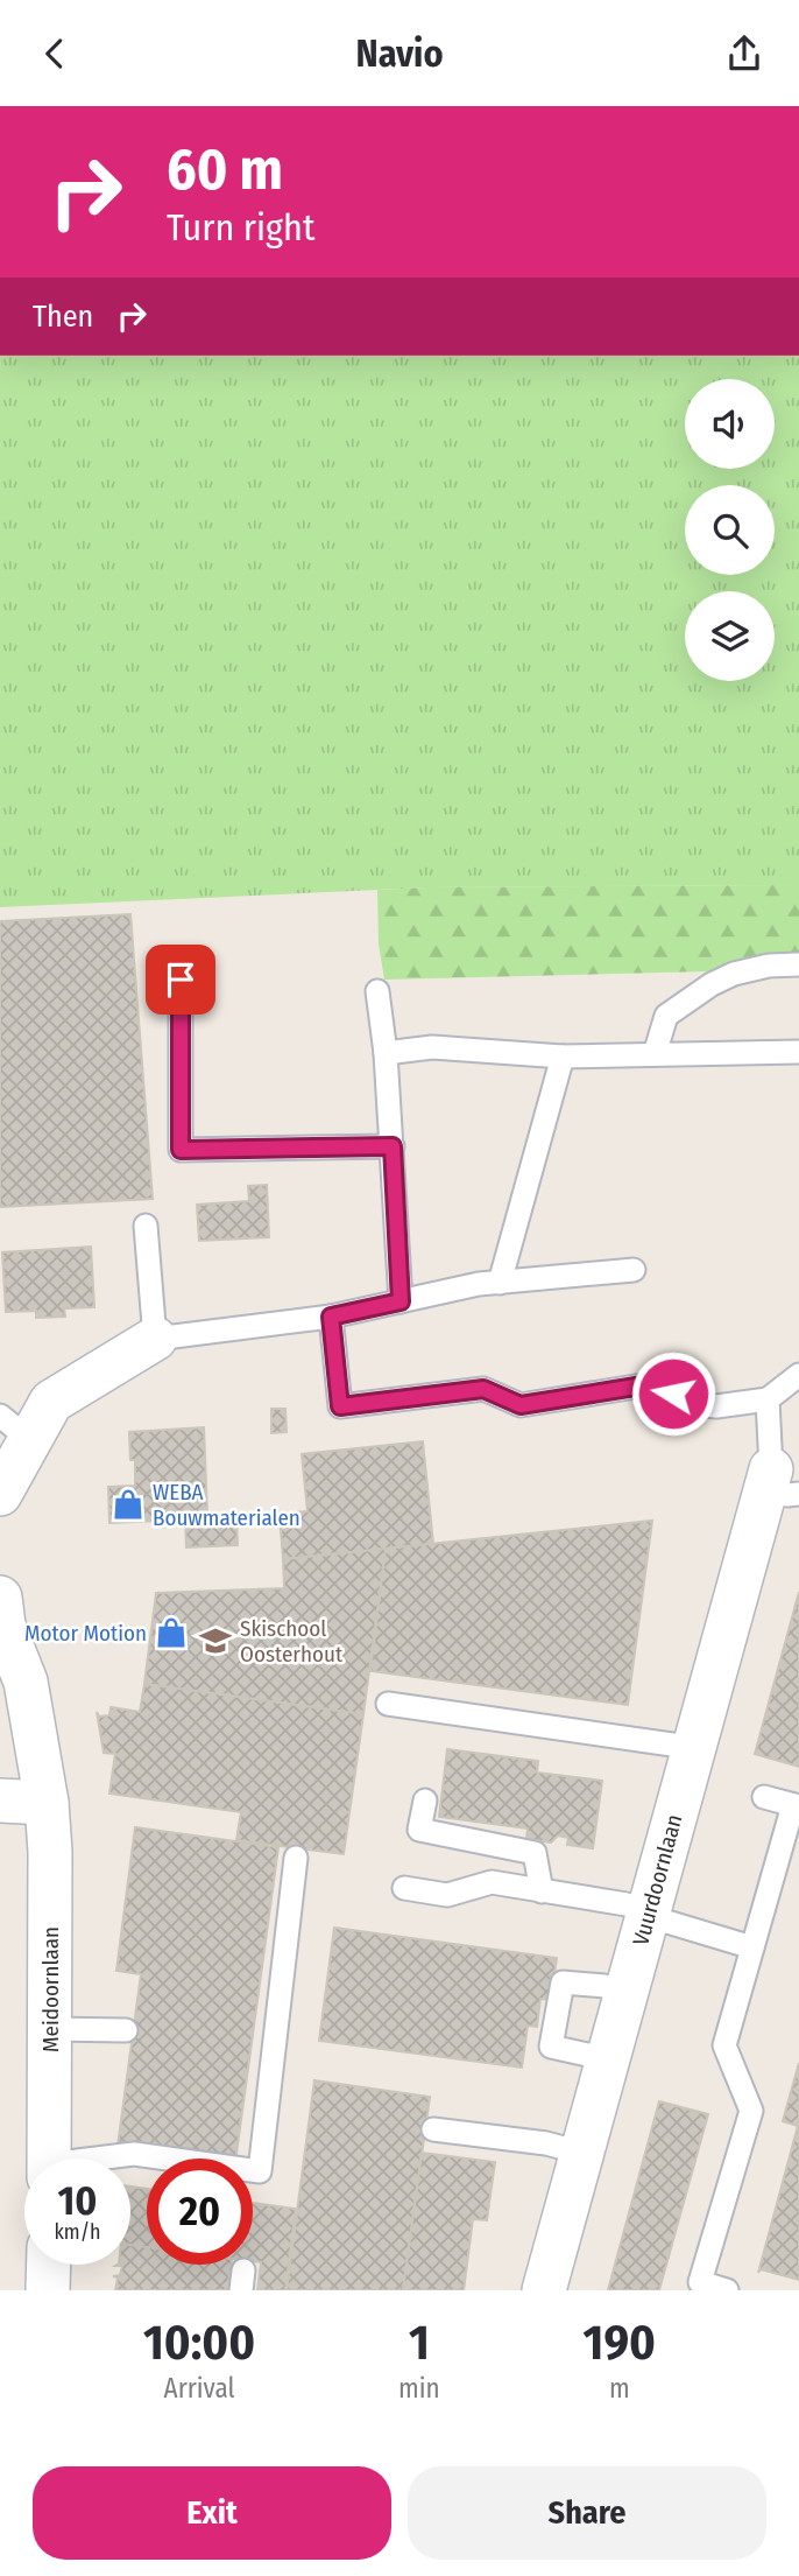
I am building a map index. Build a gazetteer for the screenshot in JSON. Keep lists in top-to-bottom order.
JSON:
{
  "streets": {
    "street": ["Vuurdoornlaan", "Meidoornlaan"]
  },
  "places": {
    "shop": ["WEBA Bouwmaterialen", "Motor Motion"],
    "school or university": ["Skischool Oosterhout"]
  },
  "page": {
    "header": "Navio",
    "turn": ["60 m", "Turn right"],
    "then": "Then",
    "speed": "10 km/h",
    "limit": "20",
    "eta": [
      "10:00",
      "Arrival",
      "1",
      "min",
      "190",
      "m"
    ],
    "buttons": ["Exit", "Share"]
  }
}
